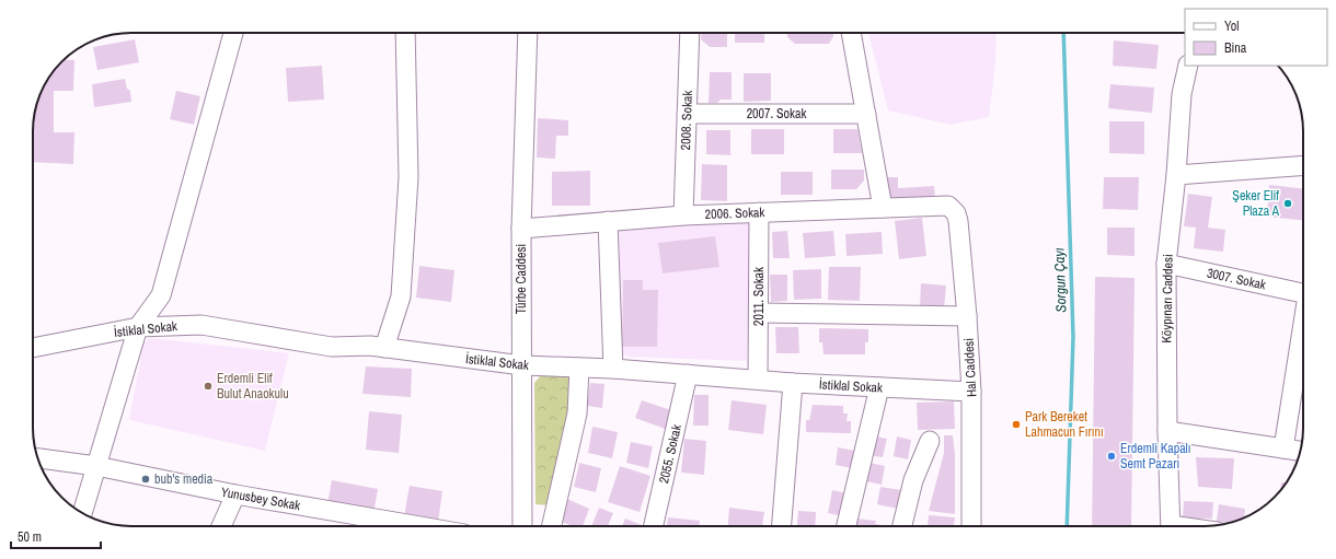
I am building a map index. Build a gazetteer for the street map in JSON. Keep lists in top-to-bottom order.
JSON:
{
  "streets": {
    "street": [
      "2007. Sokak",
      "2008. Sokak",
      "2006. Sokak",
      "Türbe Caddesi",
      "3007. Sokak",
      "2011. Sokak",
      "Köypınarı Caddesi",
      "İstiklal Sokak",
      "Hal Caddesi",
      "2055. Sokak",
      "Yunusbey Sokak"
    ]
  },
  "crossings": [
    ["2007. Sokak", "2008. Sokak"],
    ["2008. Sokak", "2006. Sokak"],
    ["2006. Sokak", "Türbe Caddesi"],
    ["2006. Sokak", "2011. Sokak"],
    ["2006. Sokak", "Hal Caddesi"],
    ["Türbe Caddesi", "İstiklal Sokak"],
    ["3007. Sokak", "Köypınarı Caddesi"],
    ["2011. Sokak", "İstiklal Sokak"],
    ["İstiklal Sokak", "Hal Caddesi"],
    ["İstiklal Sokak", "2055. Sokak"]
  ],
  "water": ["Sorgun Çayı"],
  "places": [
    "Şeker Elif Plaza A",
    "Erdemli Elif Bulut Anaokulu",
    "Park Bereket Lahmacun Fırını",
    "Erdemli Kapalı Semt Pazarı",
    "bub's media"
  ],
  "legend": ["Yol", "Bina"],
  "scale_bar": "50 m"
}
